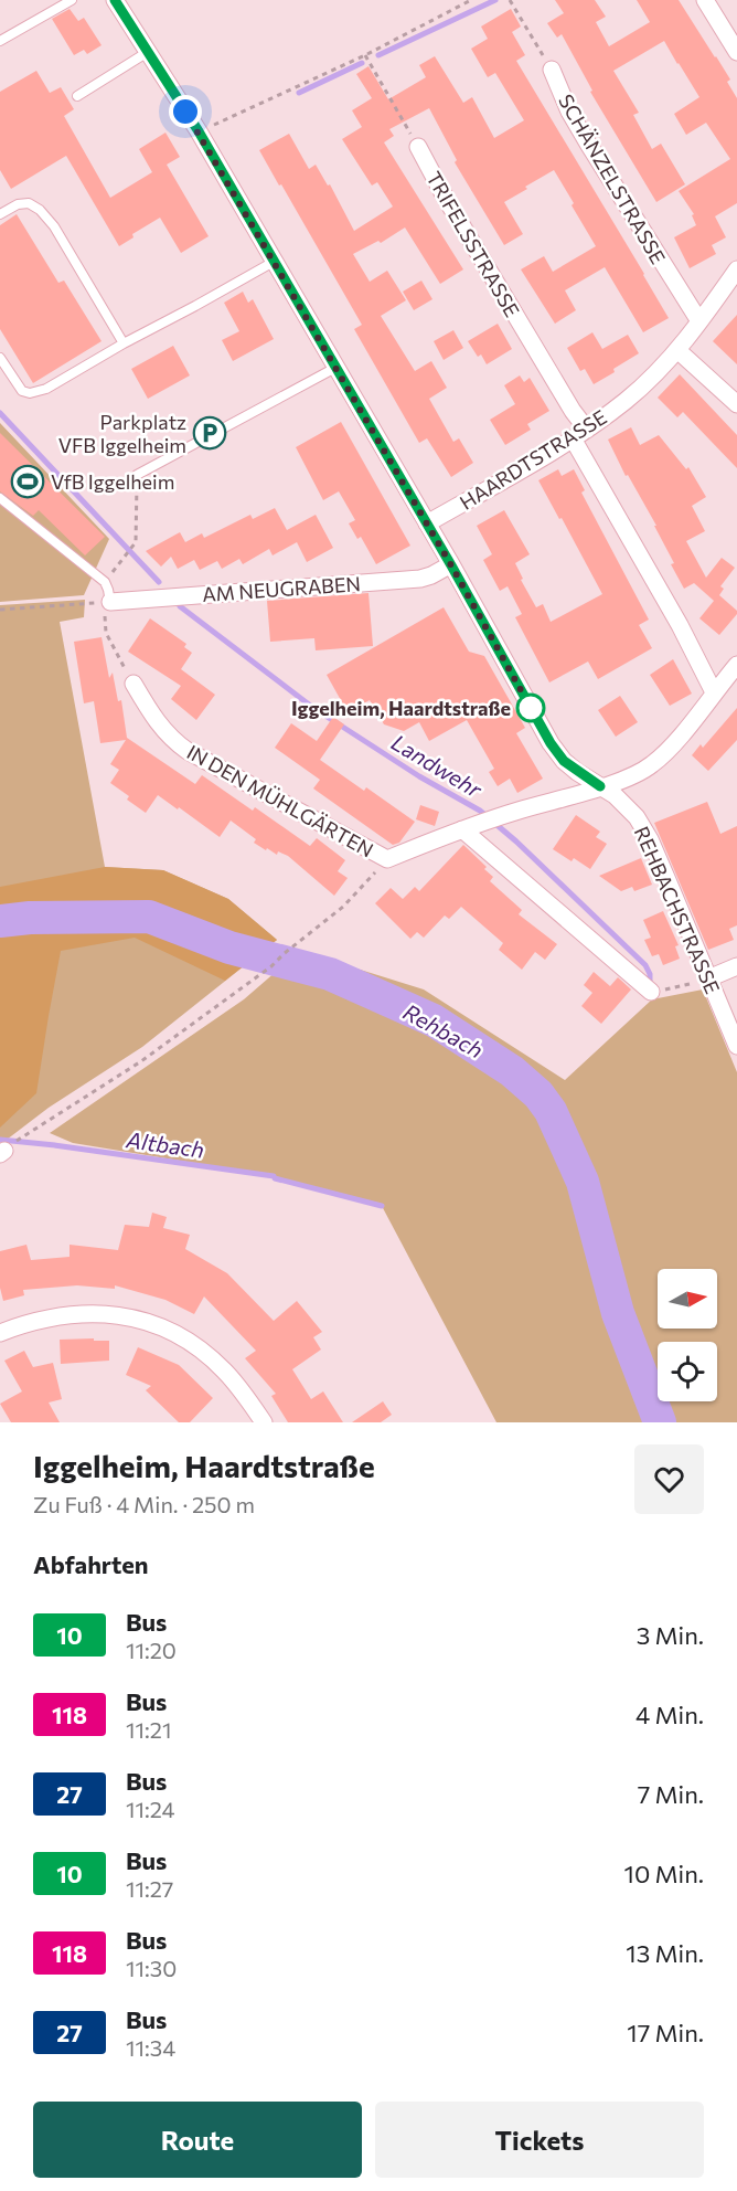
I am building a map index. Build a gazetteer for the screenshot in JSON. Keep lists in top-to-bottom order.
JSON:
{
  "streets": {
    "street": [
      "SCHÄNZELSTRASSE",
      "TRIFELSSTRASSE",
      "HAARDTSTRASSE",
      "AM NEUGRABEN",
      "IN DEN MÜHLGÄRTEN",
      "REHBACHSTRASSE"
    ]
  },
  "crossings": [
    ["SCHÄNZELSTRASSE", "HAARDTSTRASSE"],
    ["TRIFELSSTRASSE", "HAARDTSTRASSE"],
    ["TRIFELSSTRASSE", "IN DEN MÜHLGÄRTEN"],
    ["HAARDTSTRASSE", "REHBACHSTRASSE"],
    ["AM NEUGRABEN", "REHBACHSTRASSE"],
    ["IN DEN MÜHLGÄRTEN", "REHBACHSTRASSE"]
  ],
  "water": ["Landwehr", "Rehbach", "Altbach"],
  "places": {
    "parking": ["Parkplatz VFB Iggelheim"],
    "sports": ["VfB Iggelheim"],
    "other": ["Iggelheim, Haardtstraße"]
  },
  "lines": ["bus line 10"],
  "north": "right",
  "page": {
    "heading": [
      ["Iggelheim, Haardtstraße", "Zu Fuß · 4 Min. · 250 m"],
      "Abfahrten"
    ],
    "list": [
      {
        "mark": "10",
        "name": "Bus",
        "note": "11:20",
        "value": "3 Min."
      },
      {
        "mark": "118",
        "name": "Bus",
        "note": "11:21",
        "value": "4 Min."
      },
      {
        "mark": "27",
        "name": "Bus",
        "note": "11:24",
        "value": "7 Min."
      },
      {
        "mark": "10",
        "name": "Bus",
        "note": "11:27",
        "value": "10 Min."
      },
      {
        "mark": "118",
        "name": "Bus",
        "note": "11:30",
        "value": "13 Min."
      },
      {
        "mark": "27",
        "name": "Bus",
        "note": "11:34",
        "value": "17 Min."
      }
    ],
    "buttons": ["Route", "Tickets"]
  }
}
